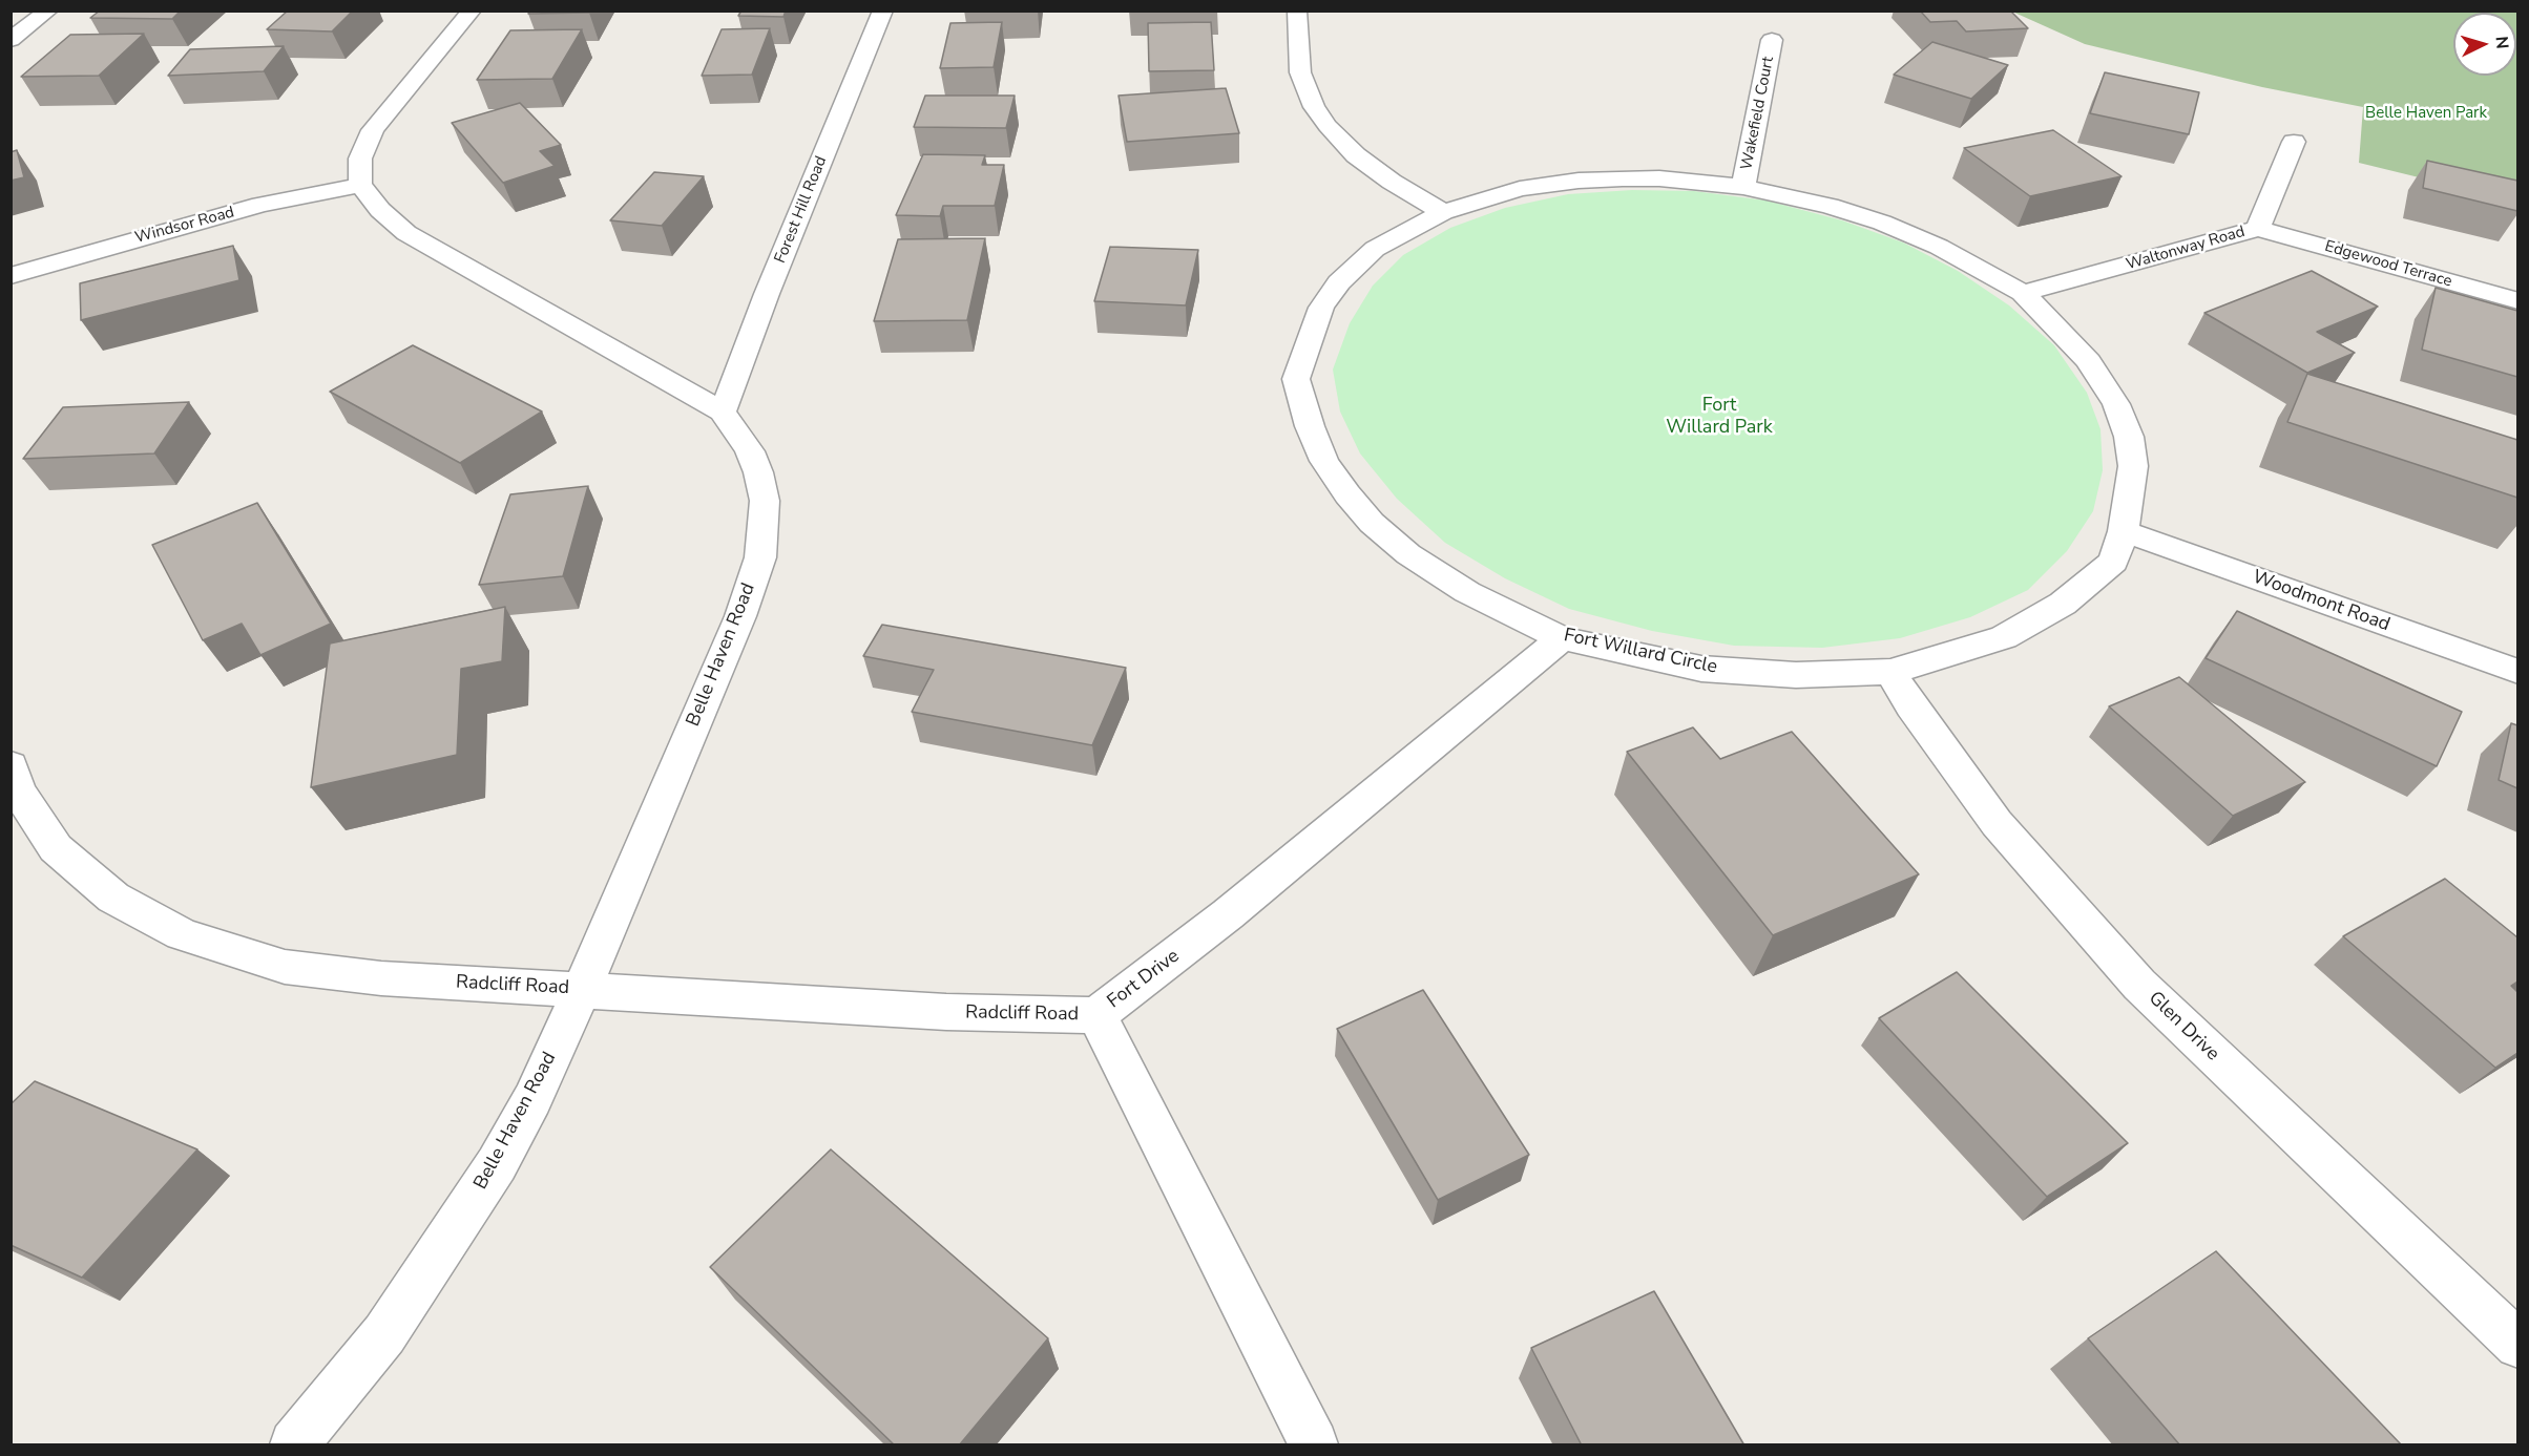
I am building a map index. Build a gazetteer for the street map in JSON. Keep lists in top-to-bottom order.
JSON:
{
  "streets": {
    "street": [
      "Wakefield Court",
      "Forest Hill Road",
      "Windsor Road",
      "Waltonway Road",
      "Edgewood Terrace",
      "Woodmont Road",
      "Fort Willard Circle",
      "Belle Haven Road",
      "Fort Drive",
      "Radcliff Road",
      "Glen Drive"
    ]
  },
  "crossings": [
    ["Wakefield Court", "Fort Willard Circle"],
    ["Forest Hill Road", "Belle Haven Road"],
    ["Windsor Road", "Belle Haven Road"],
    ["Waltonway Road", "Edgewood Terrace"],
    ["Waltonway Road", "Fort Willard Circle"],
    ["Woodmont Road", "Fort Willard Circle"],
    ["Fort Willard Circle", "Fort Drive"],
    ["Fort Willard Circle", "Glen Drive"],
    ["Belle Haven Road", "Radcliff Road"],
    ["Fort Drive", "Radcliff Road"]
  ],
  "parks": ["Belle Haven Park", "Fort Willard Park"],
  "north": "right"
}
